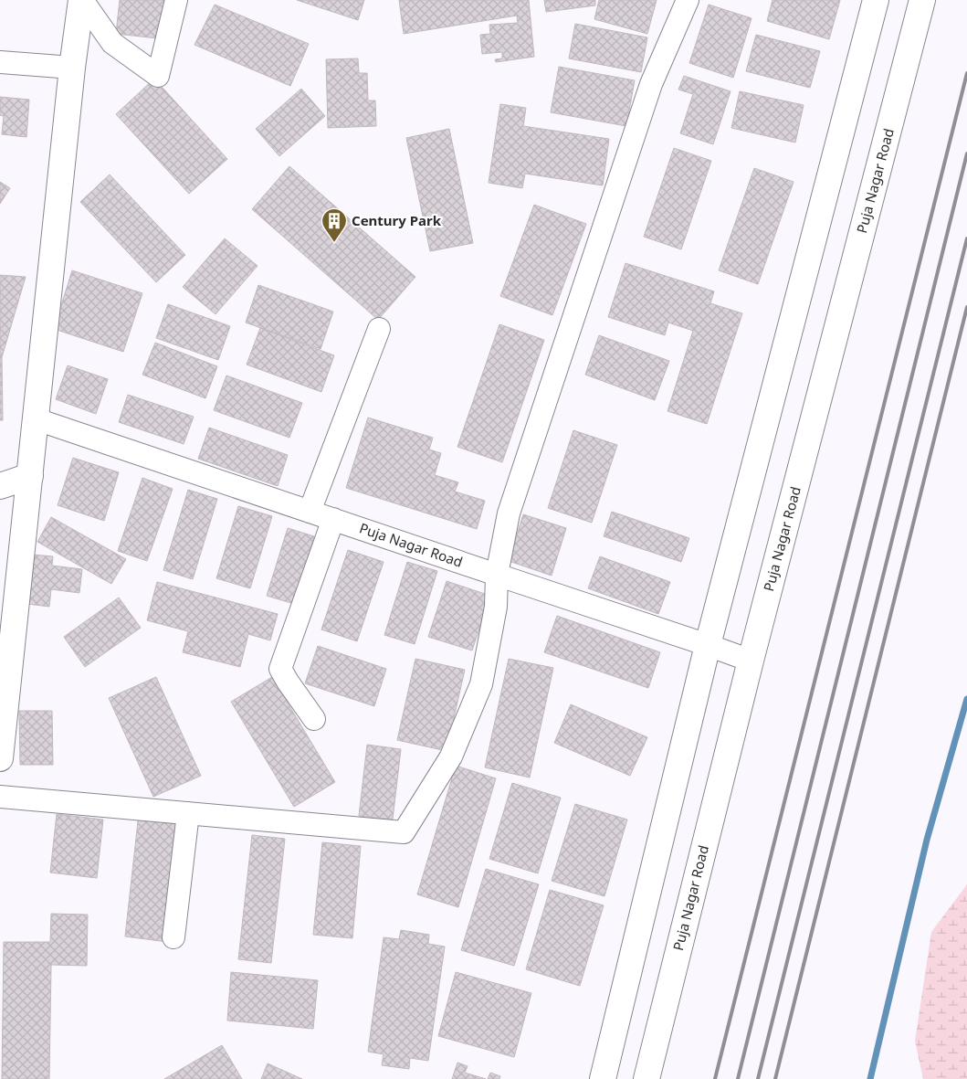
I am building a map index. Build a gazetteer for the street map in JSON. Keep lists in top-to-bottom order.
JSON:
{
  "streets": {
    "street": ["Puja Nagar Road"]
  },
  "places": {
    "building": ["Century Park"]
  }
}
